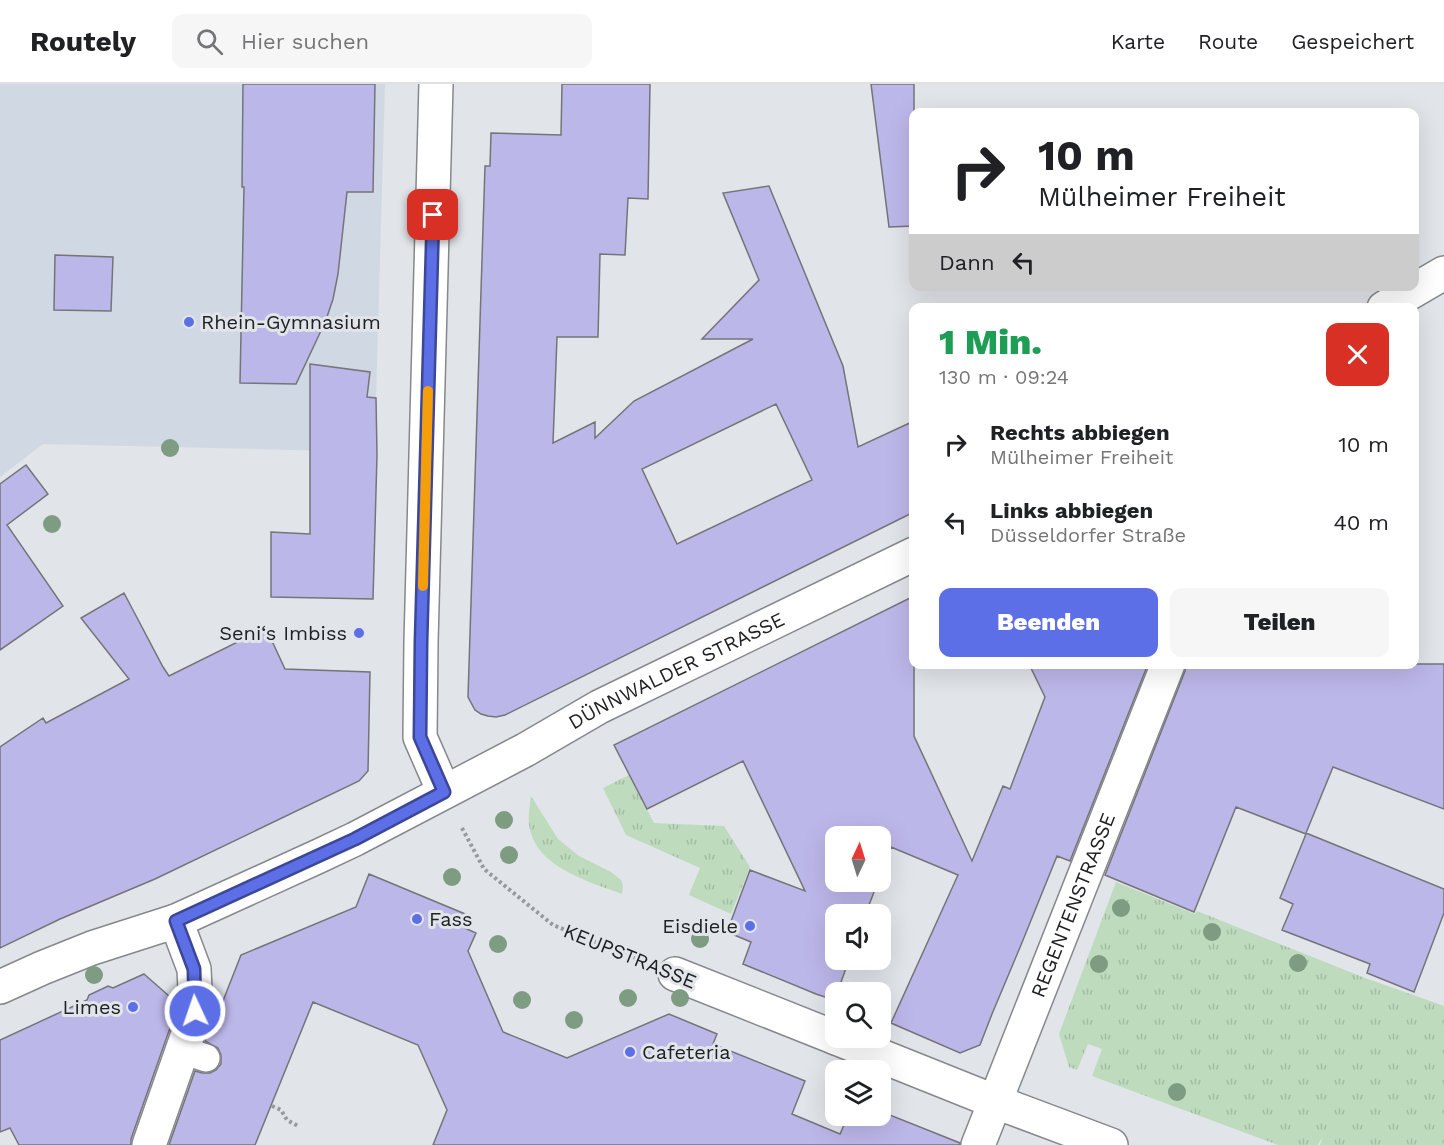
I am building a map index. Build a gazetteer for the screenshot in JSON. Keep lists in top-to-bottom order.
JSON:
{
  "streets": {
    "street": ["DÜNNWALDER STRASSE", "REGENTENSTRASSE", "KEUPSTRASSE"]
  },
  "crossings": [
    ["DÜNNWALDER STRASSE", "KEUPSTRASSE"],
    ["REGENTENSTRASSE", "KEUPSTRASSE"]
  ],
  "places": [
    "Rhein-Gymnasium",
    "Seni‘s Imbiss",
    "Fass",
    "Eisdiele",
    "Limes",
    "Cafeteria"
  ],
  "north": "top",
  "page": {
    "header": "Routely",
    "search": "Hier suchen",
    "nav": ["Karte", "Route", "Gespeichert"],
    "turn": ["10 m", "Mülheimer Freiheit"],
    "then": "Dann",
    "heading": ["1 Min.", "130 m · 09:24"],
    "list": [
      {
        "name": "Rechts abbiegen",
        "note": "Mülheimer Freiheit",
        "value": "10 m"
      },
      {
        "name": "Links abbiegen",
        "note": "Düsseldorfer Straße",
        "value": "40 m"
      }
    ],
    "buttons": ["Beenden", "Teilen"]
  }
}
